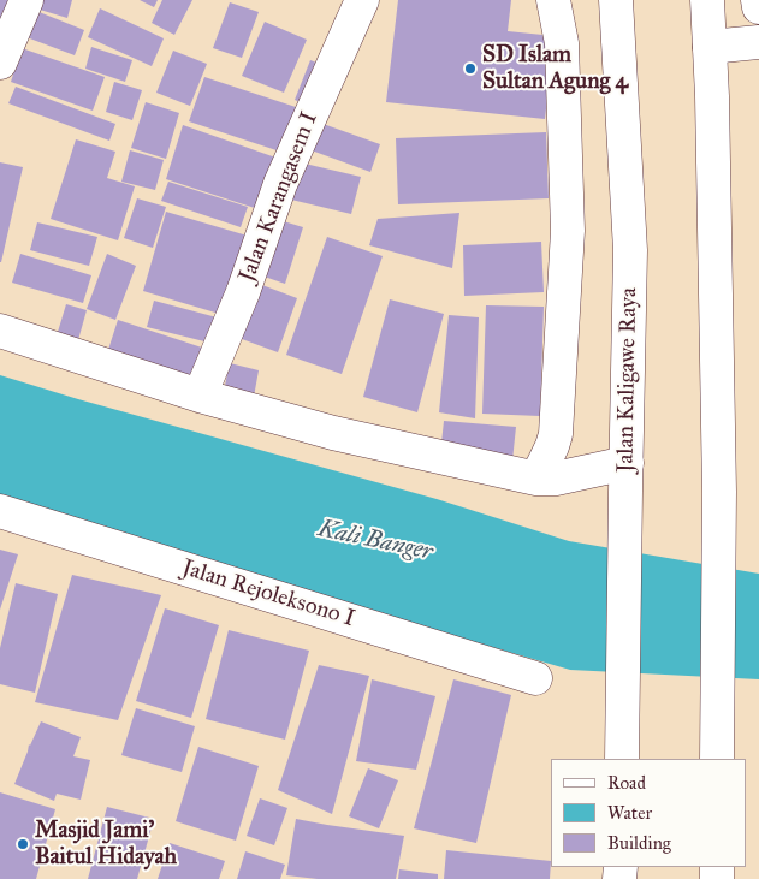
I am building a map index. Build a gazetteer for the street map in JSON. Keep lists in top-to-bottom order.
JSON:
{
  "streets": {
    "main road": ["Jalan Karangasem I", "Jalan Kaligawe Raya", "Jalan Rejoleksono I"]
  },
  "water": ["Kali Banger"],
  "places": ["SD Islam Sultan Agung 4", "Masjid Jami' Baitul Hidayah"],
  "legend": ["Road", "Water", "Building"]
}
